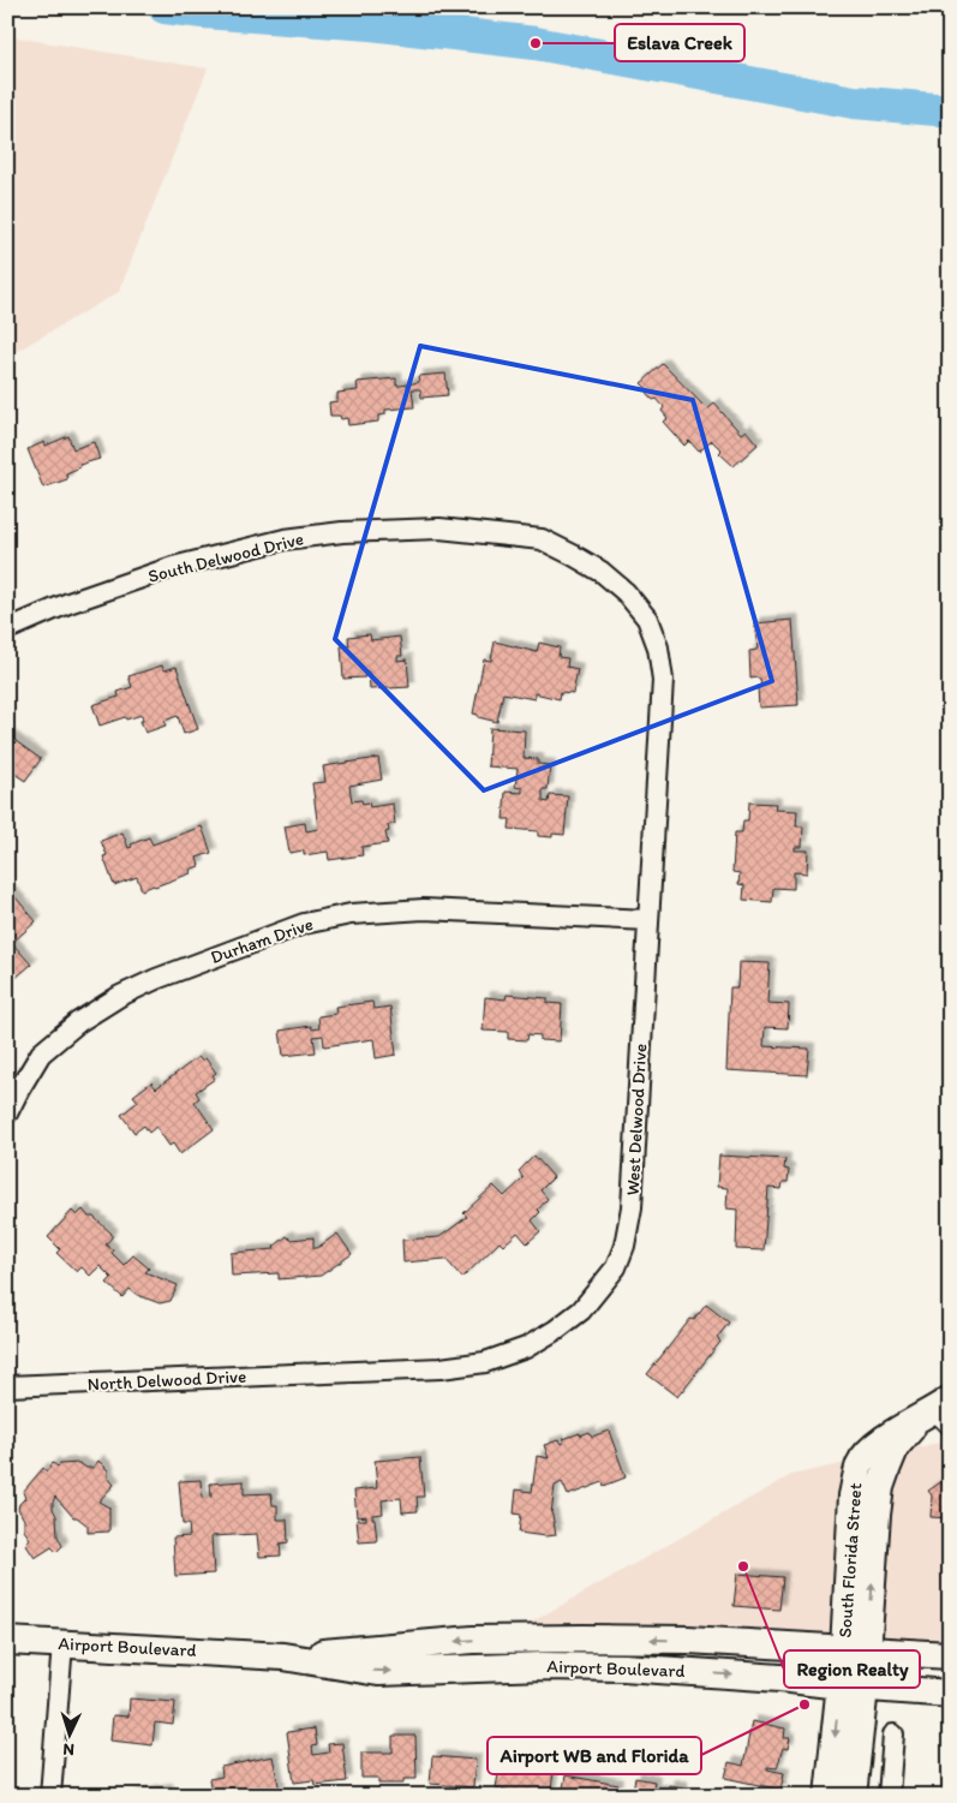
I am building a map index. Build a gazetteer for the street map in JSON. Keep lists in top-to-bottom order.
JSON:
{
  "streets": {
    "main road": ["South Florida Street", "Airport Boulevard"],
    "street": [
      "South Delwood Drive",
      "Durham Drive",
      "West Delwood Drive",
      "North Delwood Drive"
    ]
  },
  "crossings": [
    ["South Delwood Drive", "West Delwood Drive"],
    ["Durham Drive", "West Delwood Drive"],
    ["West Delwood Drive", "North Delwood Drive"],
    ["South Florida Street", "Airport Boulevard"]
  ],
  "places": ["Eslava Creek", "Region Realty", "Airport WB and Florida"],
  "north": "bottom"
}
